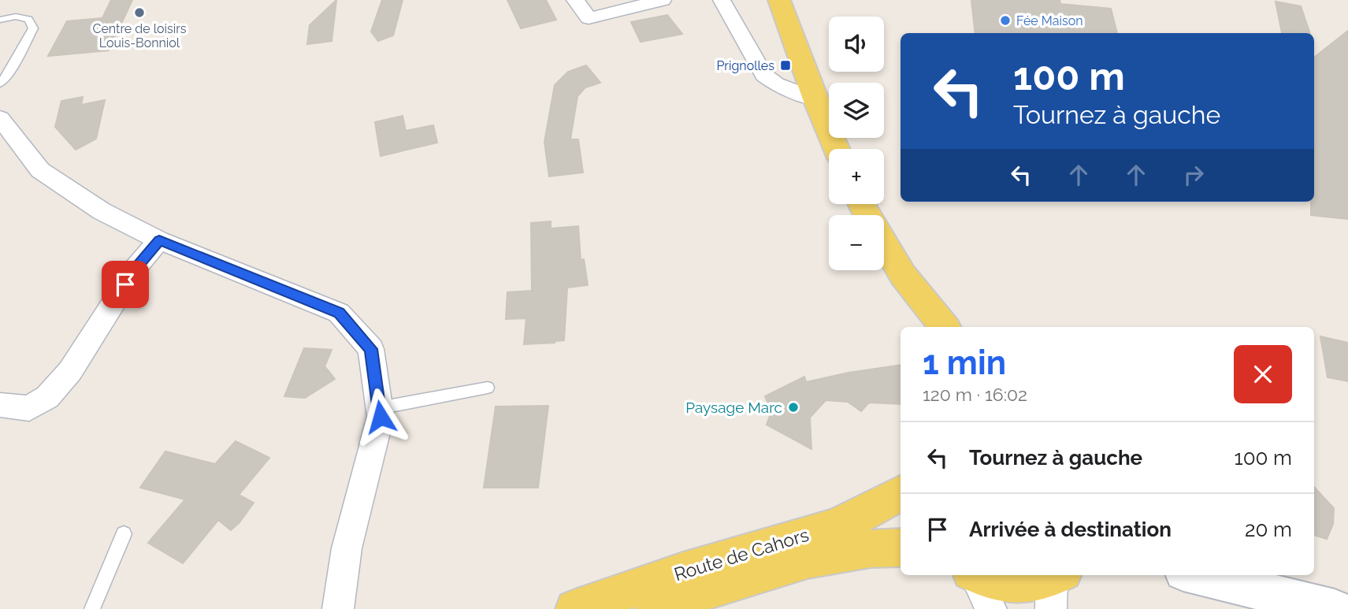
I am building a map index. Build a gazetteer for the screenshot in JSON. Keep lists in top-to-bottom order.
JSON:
{
  "streets": {
    "main road": ["Route de Cahors"]
  },
  "places": {
    "other": ["Centre de loisirs Louis-Bonniol", "Fée Maison", "Paysage Marc"],
    "transit": ["Prignolles"]
  },
  "page": {
    "map_buttons": ["+", "−"],
    "turn": ["100 m", "Tournez à gauche"],
    "heading": ["1 min", "120 m · 16:02"],
    "list": [
      {
        "name": "Tournez à gauche",
        "value": "100 m"
      },
      {
        "name": "Arrivée à destination",
        "value": "20 m"
      }
    ]
  }
}
